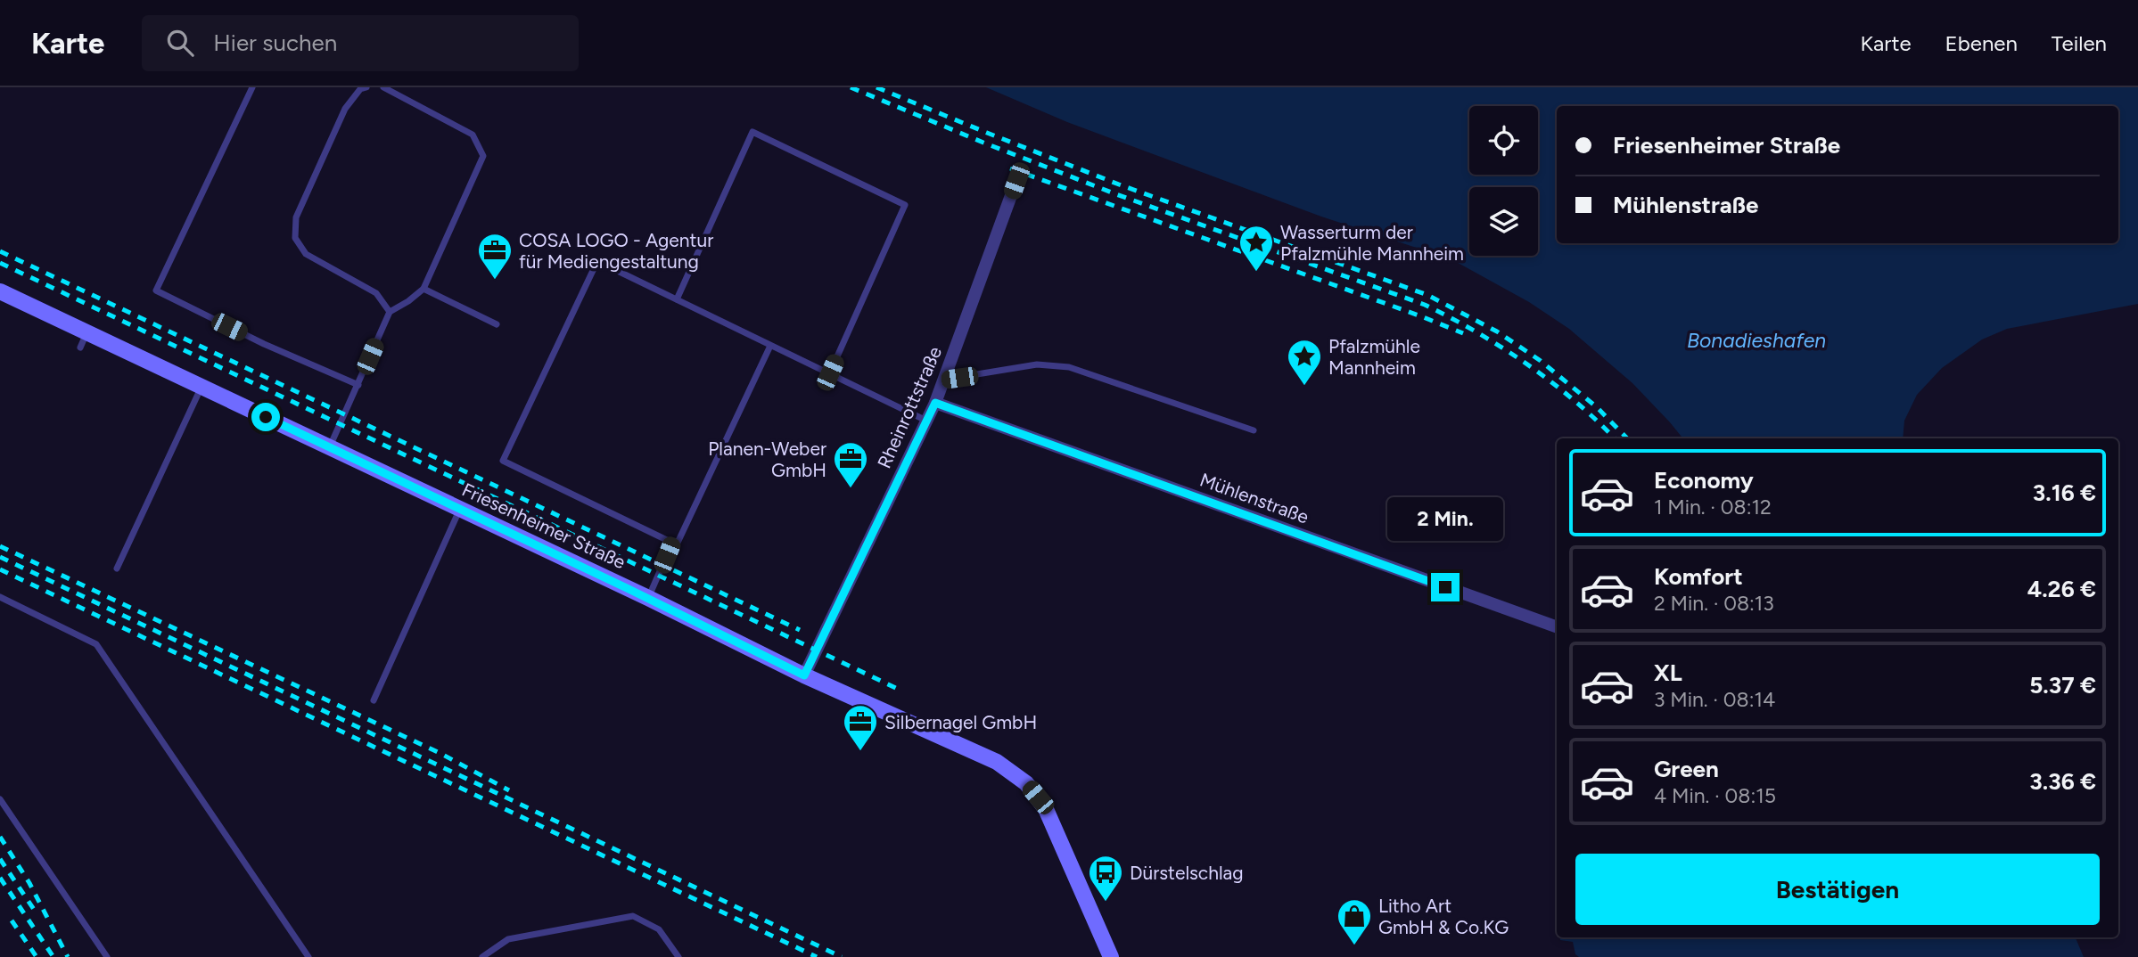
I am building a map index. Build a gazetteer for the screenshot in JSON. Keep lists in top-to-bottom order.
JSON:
{
  "streets": {
    "street": ["Rheinrottstraße", "Mühlenstraße", "Friesenheimer Straße"]
  },
  "crossings": [
    ["Rheinrottstraße", "Mühlenstraße"],
    ["Rheinrottstraße", "Friesenheimer Straße"]
  ],
  "water": ["Bonadieshafen"],
  "places": {
    "place": ["Wasserturm der Pfalzmühle Mannheim", "Pfalzmühle Mannheim"],
    "office": ["COSA LOGO - Agentur für Mediengestaltung", "Planen-Weber GmbH", "Silbernagel GmbH"],
    "bus stop": ["Dürstelschlag"],
    "shop": ["Litho Art GmbH & Co.KG"]
  },
  "page": {
    "header": "Karte",
    "search": "Hier suchen",
    "nav": ["Karte", "Ebenen", "Teilen"],
    "banner": ["Friesenheimer Straße", "Mühlenstraße"],
    "list": [
      {
        "name": "Economy",
        "note": "1 Min. · 08:12",
        "value": "3.16 €"
      },
      {
        "name": "Komfort",
        "note": "2 Min. · 08:13",
        "value": "4.26 €"
      },
      {
        "name": "XL",
        "note": "3 Min. · 08:14",
        "value": "5.37 €"
      },
      {
        "name": "Green",
        "note": "4 Min. · 08:15",
        "value": "3.36 €"
      }
    ],
    "bubble": "2 Min.",
    "buttons": "Bestätigen"
  }
}
